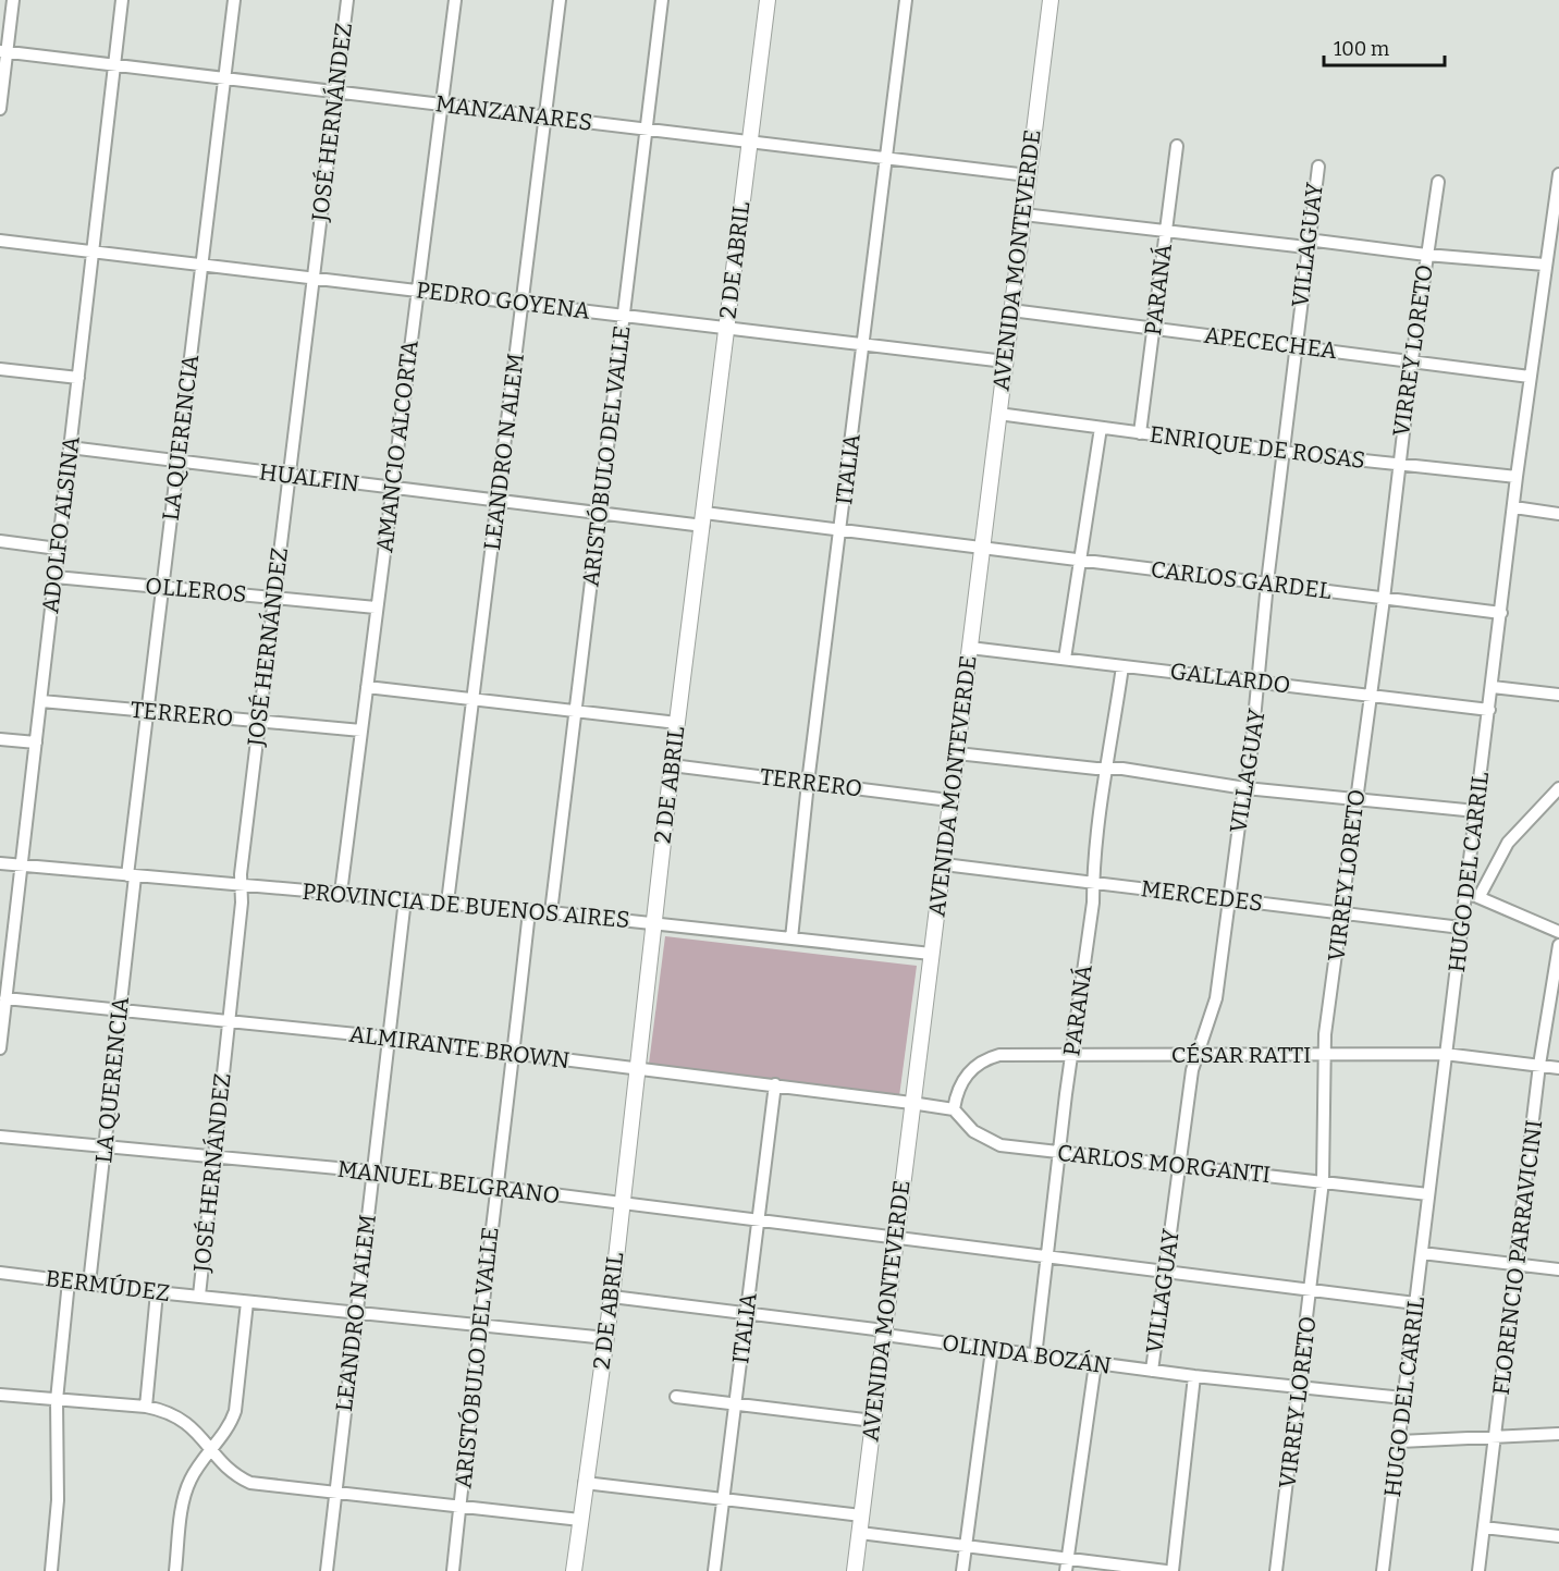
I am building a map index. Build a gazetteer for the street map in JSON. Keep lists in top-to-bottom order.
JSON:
{
  "streets": {
    "main road": ["2 DE ABRIL", "AVENIDA MONTEVERDE"],
    "street": [
      "MANZANARES",
      "JOSÉ HERNÁNDEZ",
      "VILLAGUAY",
      "PARANÁ",
      "PEDRO GOYENA",
      "APECECHEA",
      "VIRREY LORETO",
      "LA QUERENCIA",
      "AMANCIO ALCORTA",
      "ENRIQUE DE ROSAS",
      "LEANDRO N ALEM",
      "ARISTÓBULO DEL VALLE",
      "ITALIA",
      "HUALFIN",
      "ADOLFO ALSINA",
      "CARLOS GARDEL",
      "OLLEROS",
      "GALLARDO",
      "TERRERO",
      "HUGO DEL CARRIL",
      "MERCEDES",
      "PROVINCIA DE BUENOS AIRES",
      "ALMIRANTE BROWN",
      "CÉSAR RATTI",
      "CARLOS MORGANTI",
      "MANUEL BELGRANO",
      "FLORENCIO PARRAVICINI",
      "BERMÚDEZ",
      "OLINDA BOZÁN"
    ]
  },
  "crossings": [
    ["MANZANARES", "JOSÉ HERNÁNDEZ"],
    ["MANZANARES", "2 DE ABRIL"],
    ["MANZANARES", "AVENIDA MONTEVERDE"],
    ["MANZANARES", "LA QUERENCIA"],
    ["MANZANARES", "AMANCIO ALCORTA"],
    ["MANZANARES", "LEANDRO N ALEM"],
    ["MANZANARES", "ARISTÓBULO DEL VALLE"],
    ["MANZANARES", "ITALIA"],
    ["MANZANARES", "ADOLFO ALSINA"],
    ["JOSÉ HERNÁNDEZ", "PEDRO GOYENA"],
    ["JOSÉ HERNÁNDEZ", "HUALFIN"],
    ["JOSÉ HERNÁNDEZ", "OLLEROS"],
    ["JOSÉ HERNÁNDEZ", "TERRERO"],
    ["JOSÉ HERNÁNDEZ", "PROVINCIA DE BUENOS AIRES"],
    ["JOSÉ HERNÁNDEZ", "ALMIRANTE BROWN"],
    ["JOSÉ HERNÁNDEZ", "MANUEL BELGRANO"],
    ["JOSÉ HERNÁNDEZ", "BERMÚDEZ"],
    ["VILLAGUAY", "APECECHEA"],
    ["VILLAGUAY", "ENRIQUE DE ROSAS"],
    ["VILLAGUAY", "CARLOS GARDEL"],
    ["VILLAGUAY", "GALLARDO"],
    ["VILLAGUAY", "MERCEDES"],
    ["VILLAGUAY", "CÉSAR RATTI"],
    ["VILLAGUAY", "CARLOS MORGANTI"],
    ["VILLAGUAY", "MANUEL BELGRANO"],
    ["VILLAGUAY", "OLINDA BOZÁN"],
    ["2 DE ABRIL", "PEDRO GOYENA"],
    ["2 DE ABRIL", "HUALFIN"],
    ["2 DE ABRIL", "TERRERO"],
    ["2 DE ABRIL", "PROVINCIA DE BUENOS AIRES"],
    ["2 DE ABRIL", "ALMIRANTE BROWN"],
    ["2 DE ABRIL", "MANUEL BELGRANO"],
    ["2 DE ABRIL", "BERMÚDEZ"],
    ["AVENIDA MONTEVERDE", "PEDRO GOYENA"],
    ["AVENIDA MONTEVERDE", "APECECHEA"],
    ["AVENIDA MONTEVERDE", "ENRIQUE DE ROSAS"],
    ["AVENIDA MONTEVERDE", "HUALFIN"],
    ["AVENIDA MONTEVERDE", "CARLOS GARDEL"],
    ["AVENIDA MONTEVERDE", "GALLARDO"],
    ["AVENIDA MONTEVERDE", "TERRERO"],
    ["AVENIDA MONTEVERDE", "MERCEDES"],
    ["AVENIDA MONTEVERDE", "PROVINCIA DE BUENOS AIRES"],
    ["AVENIDA MONTEVERDE", "ALMIRANTE BROWN"],
    ["AVENIDA MONTEVERDE", "MANUEL BELGRANO"],
    ["AVENIDA MONTEVERDE", "OLINDA BOZÁN"],
    ["PARANÁ", "APECECHEA"],
    ["PARANÁ", "ENRIQUE DE ROSAS"],
    ["PARANÁ", "GALLARDO"],
    ["PARANÁ", "MERCEDES"],
    ["PARANÁ", "CÉSAR RATTI"],
    ["PARANÁ", "CARLOS MORGANTI"],
    ["PARANÁ", "MANUEL BELGRANO"],
    ["PARANÁ", "OLINDA BOZÁN"],
    ["PEDRO GOYENA", "LA QUERENCIA"],
    ["PEDRO GOYENA", "AMANCIO ALCORTA"],
    ["PEDRO GOYENA", "LEANDRO N ALEM"],
    ["PEDRO GOYENA", "ARISTÓBULO DEL VALLE"],
    ["PEDRO GOYENA", "ITALIA"],
    ["PEDRO GOYENA", "ADOLFO ALSINA"],
    ["APECECHEA", "VIRREY LORETO"],
    ["APECECHEA", "HUGO DEL CARRIL"],
    ["VIRREY LORETO", "ENRIQUE DE ROSAS"],
    ["VIRREY LORETO", "CARLOS GARDEL"],
    ["VIRREY LORETO", "GALLARDO"],
    ["VIRREY LORETO", "MERCEDES"],
    ["VIRREY LORETO", "CÉSAR RATTI"],
    ["VIRREY LORETO", "CARLOS MORGANTI"],
    ["VIRREY LORETO", "MANUEL BELGRANO"],
    ["VIRREY LORETO", "OLINDA BOZÁN"],
    ["LA QUERENCIA", "HUALFIN"],
    ["LA QUERENCIA", "OLLEROS"],
    ["LA QUERENCIA", "TERRERO"],
    ["LA QUERENCIA", "PROVINCIA DE BUENOS AIRES"],
    ["LA QUERENCIA", "ALMIRANTE BROWN"],
    ["LA QUERENCIA", "MANUEL BELGRANO"],
    ["LA QUERENCIA", "BERMÚDEZ"],
    ["AMANCIO ALCORTA", "HUALFIN"],
    ["AMANCIO ALCORTA", "OLLEROS"],
    ["AMANCIO ALCORTA", "TERRERO"],
    ["AMANCIO ALCORTA", "PROVINCIA DE BUENOS AIRES"],
    ["ENRIQUE DE ROSAS", "HUGO DEL CARRIL"],
    ["LEANDRO N ALEM", "HUALFIN"],
    ["LEANDRO N ALEM", "PROVINCIA DE BUENOS AIRES"],
    ["LEANDRO N ALEM", "ALMIRANTE BROWN"],
    ["LEANDRO N ALEM", "MANUEL BELGRANO"],
    ["LEANDRO N ALEM", "BERMÚDEZ"],
    ["ARISTÓBULO DEL VALLE", "HUALFIN"],
    ["ARISTÓBULO DEL VALLE", "PROVINCIA DE BUENOS AIRES"],
    ["ARISTÓBULO DEL VALLE", "ALMIRANTE BROWN"],
    ["ARISTÓBULO DEL VALLE", "MANUEL BELGRANO"],
    ["ARISTÓBULO DEL VALLE", "BERMÚDEZ"],
    ["ITALIA", "HUALFIN"],
    ["ITALIA", "TERRERO"],
    ["ITALIA", "PROVINCIA DE BUENOS AIRES"],
    ["ITALIA", "ALMIRANTE BROWN"],
    ["ITALIA", "MANUEL BELGRANO"],
    ["HUALFIN", "ADOLFO ALSINA"],
    ["HUALFIN", "CARLOS GARDEL"],
    ["ADOLFO ALSINA", "OLLEROS"],
    ["ADOLFO ALSINA", "TERRERO"],
    ["ADOLFO ALSINA", "PROVINCIA DE BUENOS AIRES"],
    ["ADOLFO ALSINA", "ALMIRANTE BROWN"],
    ["CARLOS GARDEL", "HUGO DEL CARRIL"],
    ["GALLARDO", "HUGO DEL CARRIL"],
    ["HUGO DEL CARRIL", "MERCEDES"],
    ["HUGO DEL CARRIL", "CÉSAR RATTI"],
    ["HUGO DEL CARRIL", "CARLOS MORGANTI"],
    ["HUGO DEL CARRIL", "MANUEL BELGRANO"],
    ["HUGO DEL CARRIL", "OLINDA BOZÁN"],
    ["CÉSAR RATTI", "CARLOS MORGANTI"],
    ["CÉSAR RATTI", "FLORENCIO PARRAVICINI"]
  ],
  "scale_bar": "100 m"
}
